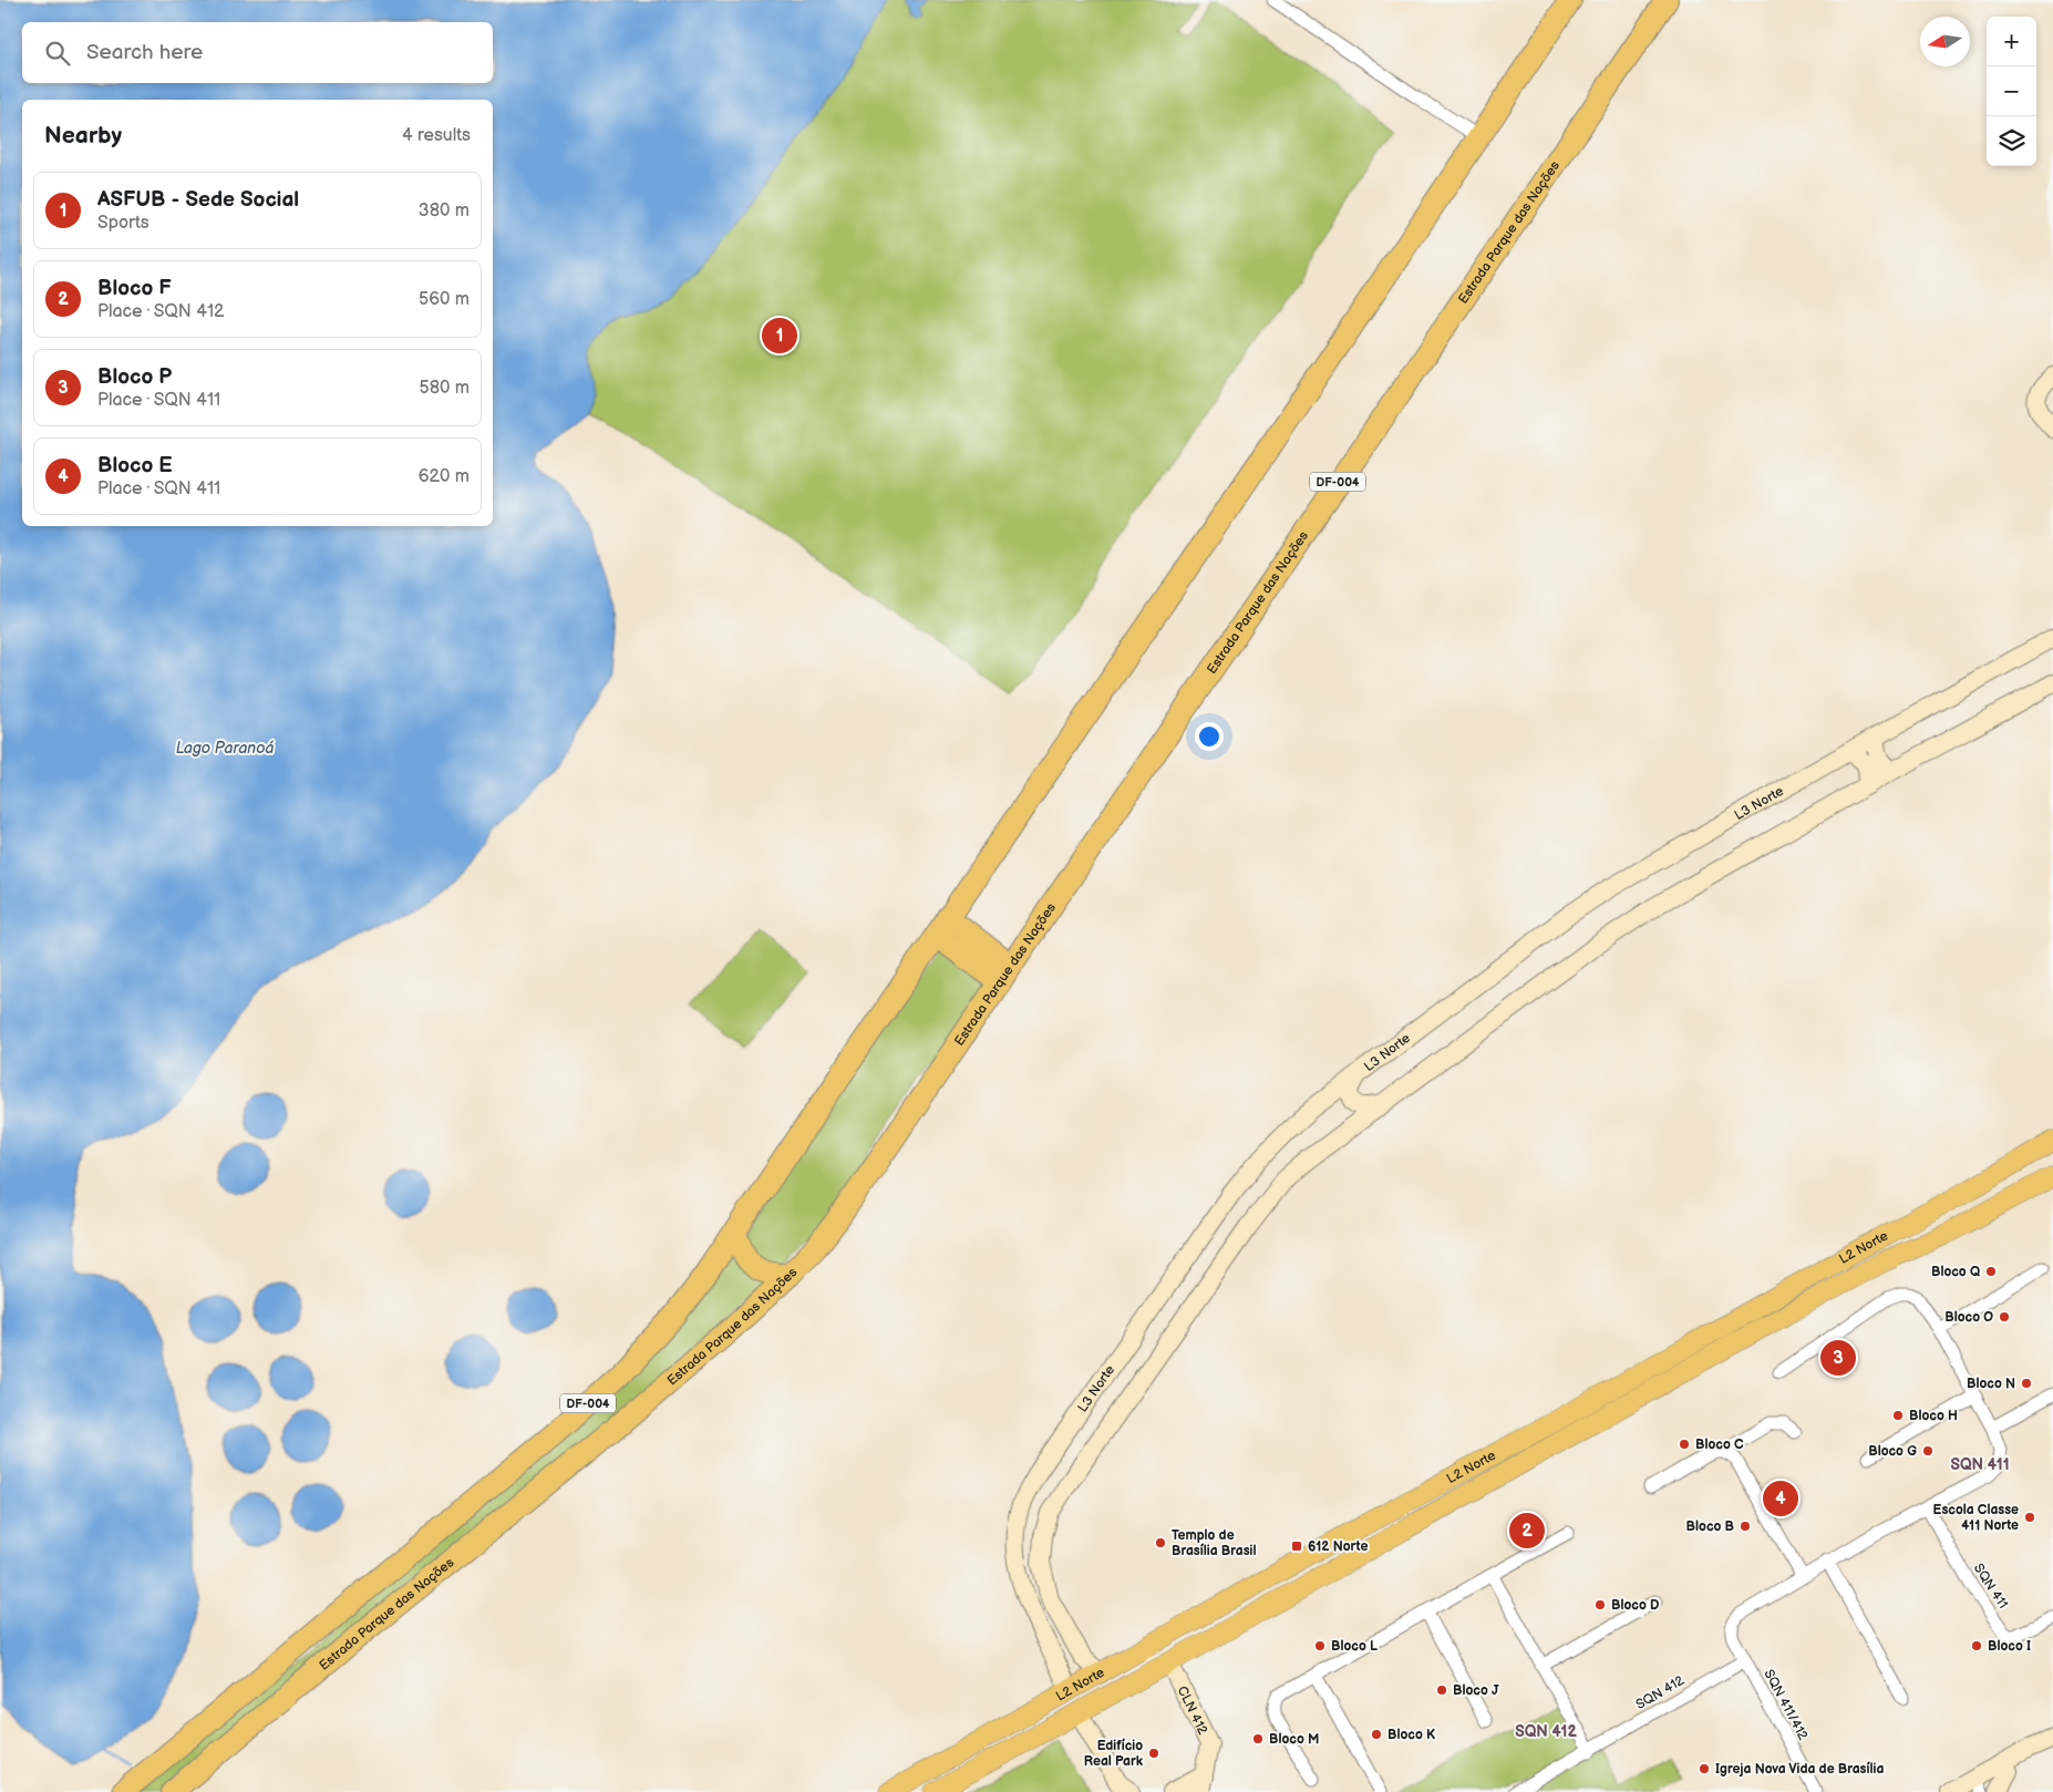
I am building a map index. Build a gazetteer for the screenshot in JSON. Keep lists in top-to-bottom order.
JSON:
{
  "streets": {
    "highway": ["Estrada Parque das Nações", "DF-004"],
    "main road": ["L3 Norte", "L2 Norte", "CLN 412"],
    "street": ["SQN 411", "SQN 412", "SQN 411/412"]
  },
  "crossings": [
    ["L3 Norte", "L2 Norte"],
    ["L2 Norte", "CLN 412"],
    ["SQN 412", "SQN 411/412"]
  ],
  "districts": ["SQN 411", "SQN 412"],
  "water": ["Lago Paranoá"],
  "places": {
    "other": [
      "Bloco Q",
      "Bloco O",
      "Bloco N",
      "Bloco H",
      "Bloco C",
      "Bloco G",
      "Escola Classe 411 Norte",
      "Bloco B",
      "Templo de Brasília Brasil",
      "Bloco D",
      "Bloco L",
      "Bloco I",
      "Bloco J",
      "Bloco K",
      "Bloco M",
      "Edifício Real Park",
      "Igreja Nova Vida de Brasília"
    ],
    "transit": ["612 Norte"]
  },
  "north": "left",
  "page": {
    "map_buttons": ["+", "−"],
    "search": "Search here",
    "heading": ["Nearby", "4 results"],
    "list": [
      {
        "mark": "1",
        "name": "ASFUB - Sede Social",
        "note": "Sports",
        "value": "380 m"
      },
      {
        "mark": "2",
        "name": "Bloco F",
        "note": "Place · SQN 412",
        "value": "560 m"
      },
      {
        "mark": "3",
        "name": "Bloco P",
        "note": "Place · SQN 411",
        "value": "580 m"
      },
      {
        "mark": "4",
        "name": "Bloco E",
        "note": "Place · SQN 411",
        "value": "620 m"
      }
    ],
    "pins": [
      "1",
      "3",
      "4",
      "2"
    ]
  }
}
